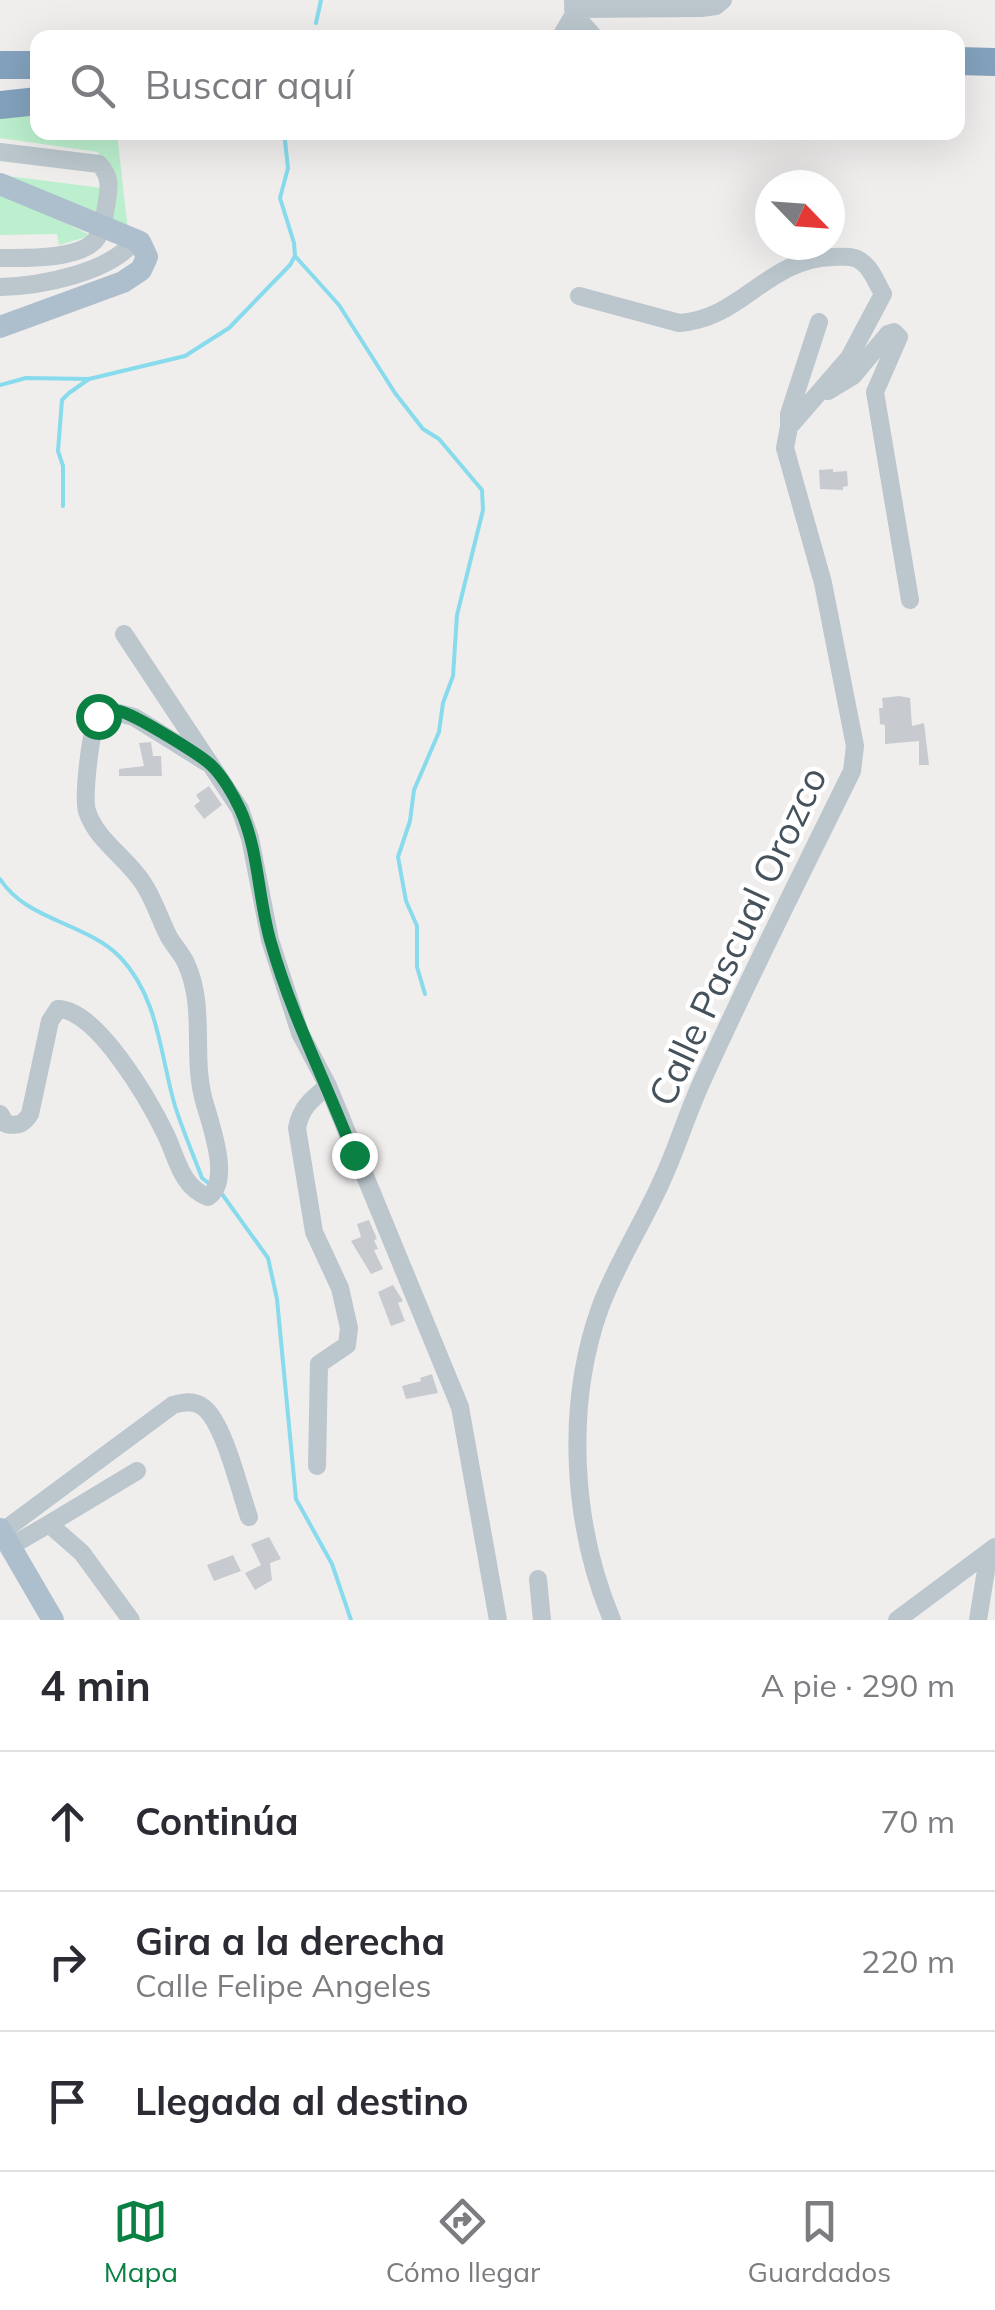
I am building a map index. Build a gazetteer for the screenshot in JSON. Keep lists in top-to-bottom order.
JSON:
{
  "streets": {
    "street": ["Calle Pascual Orozco"]
  },
  "north": "bottom right",
  "page": {
    "search": "Buscar aquí",
    "heading": ["4 min", "A pie · 290 m"],
    "list": [
      ["Continúa", "70 m"],
      ["Gira a la derecha", "Calle Felipe Angeles", "220 m"],
      "Llegada al destino"
    ],
    "nav": ["Mapa", "Cómo llegar", "Guardados"]
  }
}
